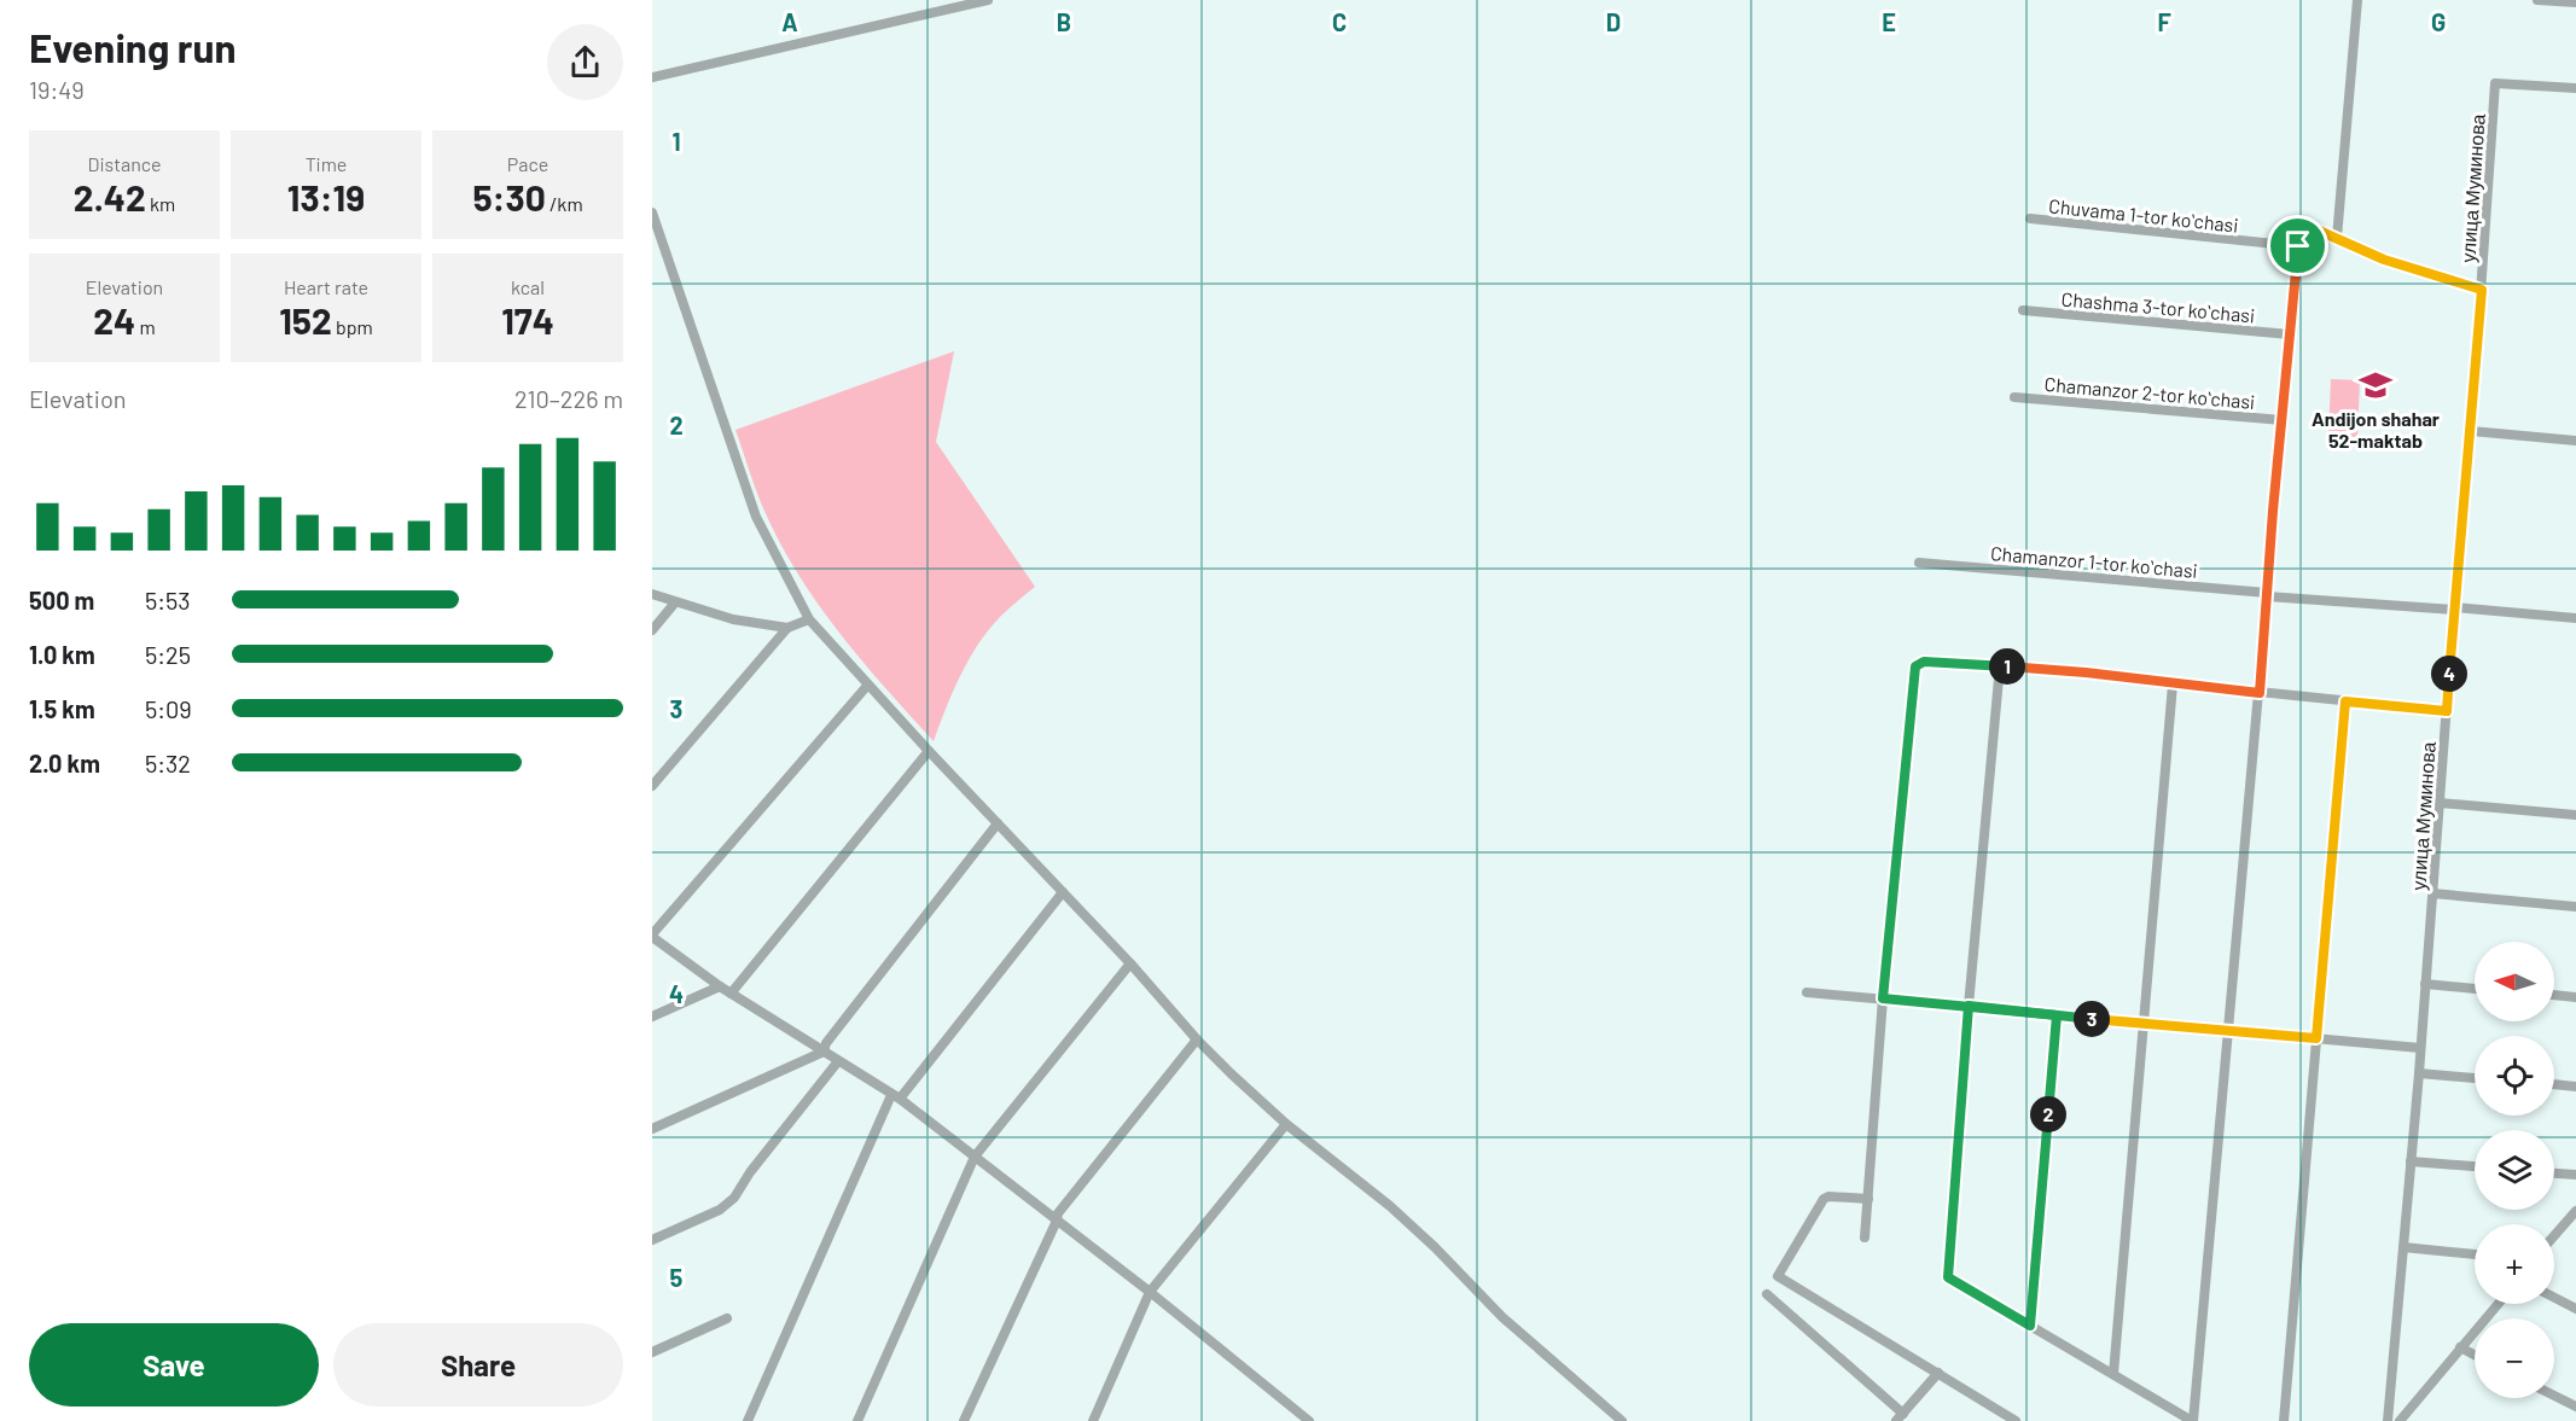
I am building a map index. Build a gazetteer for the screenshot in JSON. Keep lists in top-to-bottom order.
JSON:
{
  "streets": {
    "street": [
      "улица Муминова",
      "Chuvama 1-tor koʻchasi",
      "Chashma 3-tor koʻchasi",
      "Chamanzor 2-tor koʻchasi",
      "Chamanzor 1-tor koʻchasi"
    ]
  },
  "crossings": [
    ["улица Муминова", "Chamanzor 1-tor koʻchasi"]
  ],
  "places": {
    "school or university": ["Andijon shahar 52-maktab"]
  },
  "north": "left",
  "page": {
    "heading": ["Evening run", "19:49"],
    "stats": [
      ["Distance", "2.42 km"],
      ["Time", "13:19"],
      ["Pace", "5:30 /km"],
      ["Elevation", "24 m"],
      ["Heart rate", "152 bpm"],
      ["kcal", "174"]
    ],
    "chart": ["Elevation", "210–226 m"],
    "list": [
      {
        "name": "500 m",
        "note": "5:53"
      },
      {
        "name": "1.0 km",
        "note": "5:25"
      },
      {
        "name": "1.5 km",
        "note": "5:09"
      },
      {
        "name": "2.0 km",
        "note": "5:32"
      }
    ],
    "pins": [
      "1",
      "4",
      "3",
      "2"
    ],
    "map_buttons": ["+", "−"],
    "buttons": ["Save", "Share"]
  },
  "grid": {
    "columns": [
      "A",
      "B",
      "C",
      "D",
      "E",
      "F",
      "G"
    ],
    "rows": [
      "1",
      "2",
      "3",
      "4",
      "5"
    ]
  }
}
